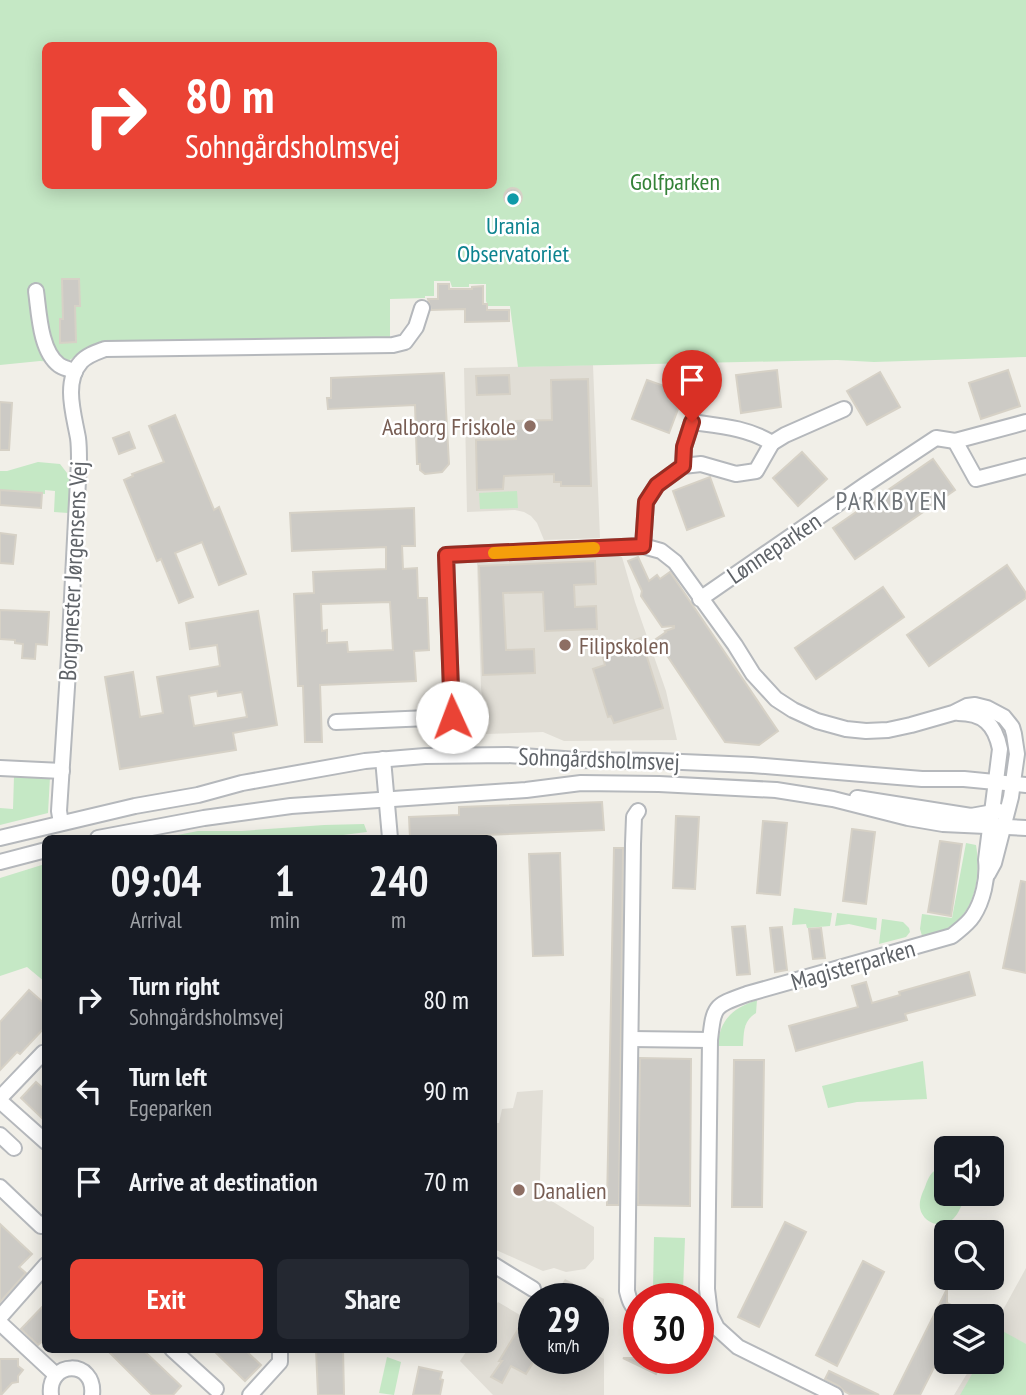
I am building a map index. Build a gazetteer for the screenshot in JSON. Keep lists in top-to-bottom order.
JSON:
{
  "streets": {
    "street": [
      "Lønneparken",
      "Borgmester Jørgensens Vej",
      "Sohngårdsholmsvej",
      "Magisterparken"
    ]
  },
  "crossings": [
    ["Borgmester Jørgensens Vej", "Sohngårdsholmsvej"],
    ["Sohngårdsholmsvej", "Magisterparken"]
  ],
  "districts": ["PARKBYEN"],
  "parks": ["Golfparken"],
  "places": [
    "Urania Observatoriet",
    "Aalborg Friskole",
    "Filipskolen",
    "Danalien"
  ],
  "page": {
    "turn": ["80 m", "Sohngårdsholmsvej"],
    "eta": [
      "09:04",
      "Arrival",
      "1",
      "min",
      "240",
      "m"
    ],
    "list": [
      {
        "name": "Turn right",
        "note": "Sohngårdsholmsvej",
        "value": "80 m"
      },
      {
        "name": "Turn left",
        "note": "Egeparken",
        "value": "90 m"
      },
      {
        "name": "Arrive at destination",
        "value": "70 m"
      }
    ],
    "buttons": ["Exit", "Share"],
    "speed": "29 km/h",
    "limit": "30"
  }
}
